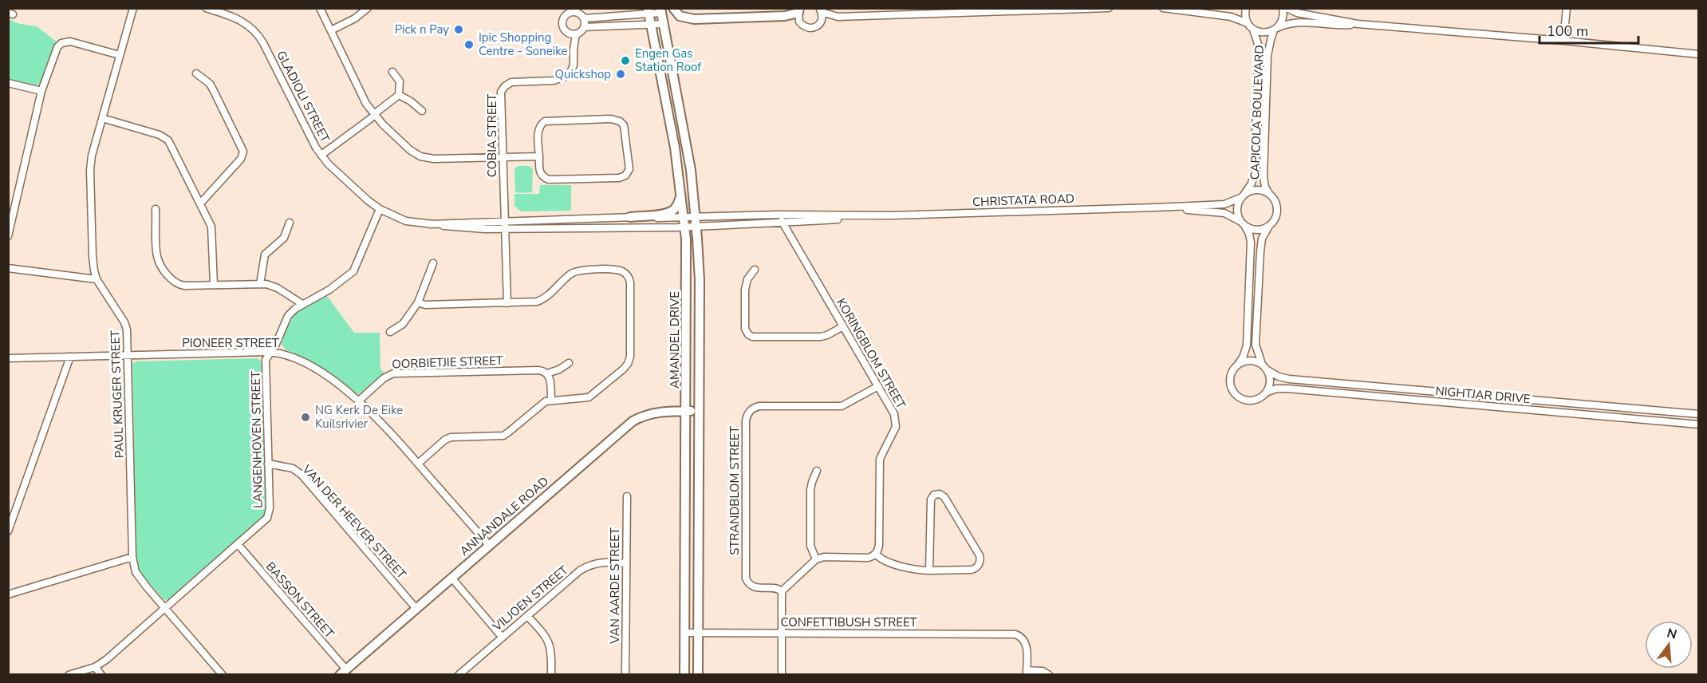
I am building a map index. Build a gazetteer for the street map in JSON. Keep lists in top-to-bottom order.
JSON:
{
  "streets": {
    "street": [
      "GLADIOLI STREET",
      "CAPICOLA BOULEVARD",
      "COBIA STREET",
      "CHRISTATA ROAD",
      "AMANDEL DRIVE",
      "PIONEER STREET",
      "KORINGBLOM STREET",
      "OORBIETJIE STREET",
      "PAUL KRUGER STREET",
      "NIGHTJAR DRIVE",
      "LANGENHOVEN STREET",
      "STRANDBLOM STREET",
      "ANNANDALE ROAD",
      "VAN DER HEEVER STREET",
      "VAN AARDE STREET",
      "VILJOEN STREET",
      "BASSON STREET",
      "CONFETTIBUSH STREET"
    ]
  },
  "crossings": [
    ["GLADIOLI STREET", "COBIA STREET"],
    ["GLADIOLI STREET", "AMANDEL DRIVE"],
    ["GLADIOLI STREET", "LANGENHOVEN STREET"],
    ["CAPICOLA BOULEVARD", "CHRISTATA ROAD"],
    ["CHRISTATA ROAD", "KORINGBLOM STREET"],
    ["AMANDEL DRIVE", "ANNANDALE ROAD"],
    ["AMANDEL DRIVE", "CONFETTIBUSH STREET"],
    ["PIONEER STREET", "OORBIETJIE STREET"],
    ["PIONEER STREET", "PAUL KRUGER STREET"],
    ["PIONEER STREET", "LANGENHOVEN STREET"],
    ["PIONEER STREET", "ANNANDALE ROAD"],
    ["KORINGBLOM STREET", "STRANDBLOM STREET"],
    ["PAUL KRUGER STREET", "LANGENHOVEN STREET"],
    ["LANGENHOVEN STREET", "VAN DER HEEVER STREET"],
    ["LANGENHOVEN STREET", "BASSON STREET"],
    ["ANNANDALE ROAD", "VAN DER HEEVER STREET"],
    ["ANNANDALE ROAD", "BASSON STREET"],
    ["VAN AARDE STREET", "VILJOEN STREET"]
  ],
  "places": [
    "Pick n Pay",
    "Ipic Shopping Centre - Soneike",
    "Engen Gas Station Roof",
    "Quickshop",
    "NG Kerk De Eike Kuilsrivier"
  ],
  "scale_bar": "100 m",
  "north": "top"
}
